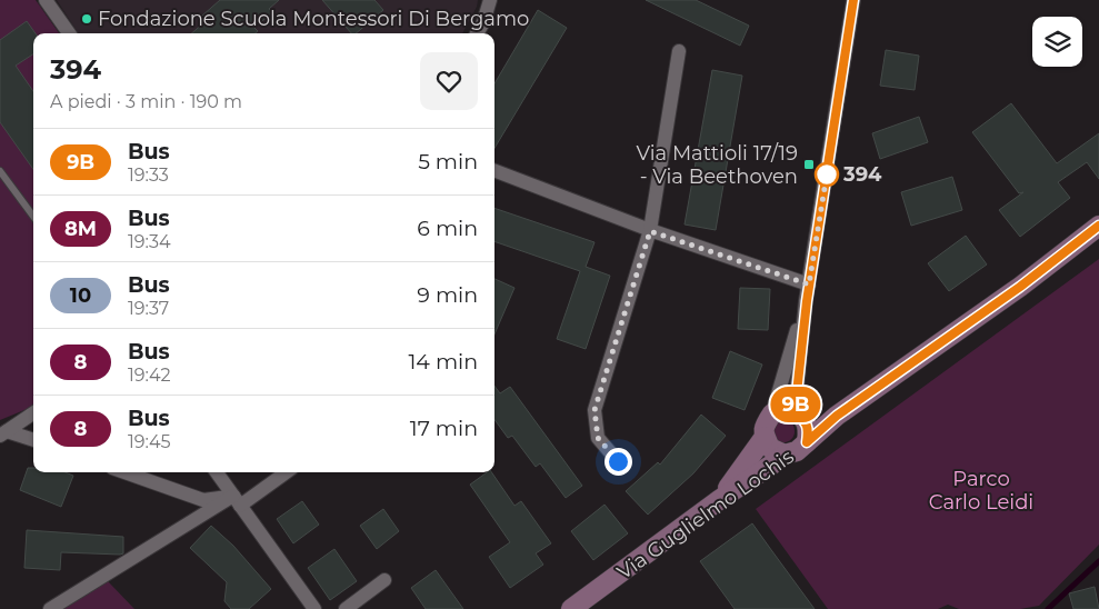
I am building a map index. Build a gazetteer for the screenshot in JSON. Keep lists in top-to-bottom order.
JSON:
{
  "streets": {
    "street": ["Via Guglielmo Lochis"]
  },
  "parks": ["Parco Carlo Leidi"],
  "places": {
    "other": ["Fondazione Scuola Montessori Di Bergamo", "394"],
    "transit": ["Via Mattioli 17/19 - Via Beethoven"]
  },
  "lines": ["bus line 9B"],
  "page": {
    "on_map": "9B",
    "heading": ["394", "A piedi · 3 min · 190 m"],
    "list": [
      {
        "mark": "9B",
        "name": "Bus",
        "note": "19:33",
        "value": "5 min"
      },
      {
        "mark": "8M",
        "name": "Bus",
        "note": "19:34",
        "value": "6 min"
      },
      {
        "mark": "10",
        "name": "Bus",
        "note": "19:37",
        "value": "9 min"
      },
      {
        "mark": "8",
        "name": "Bus",
        "note": "19:42",
        "value": "14 min"
      },
      {
        "mark": "8",
        "name": "Bus",
        "note": "19:45",
        "value": "17 min"
      }
    ]
  }
}
